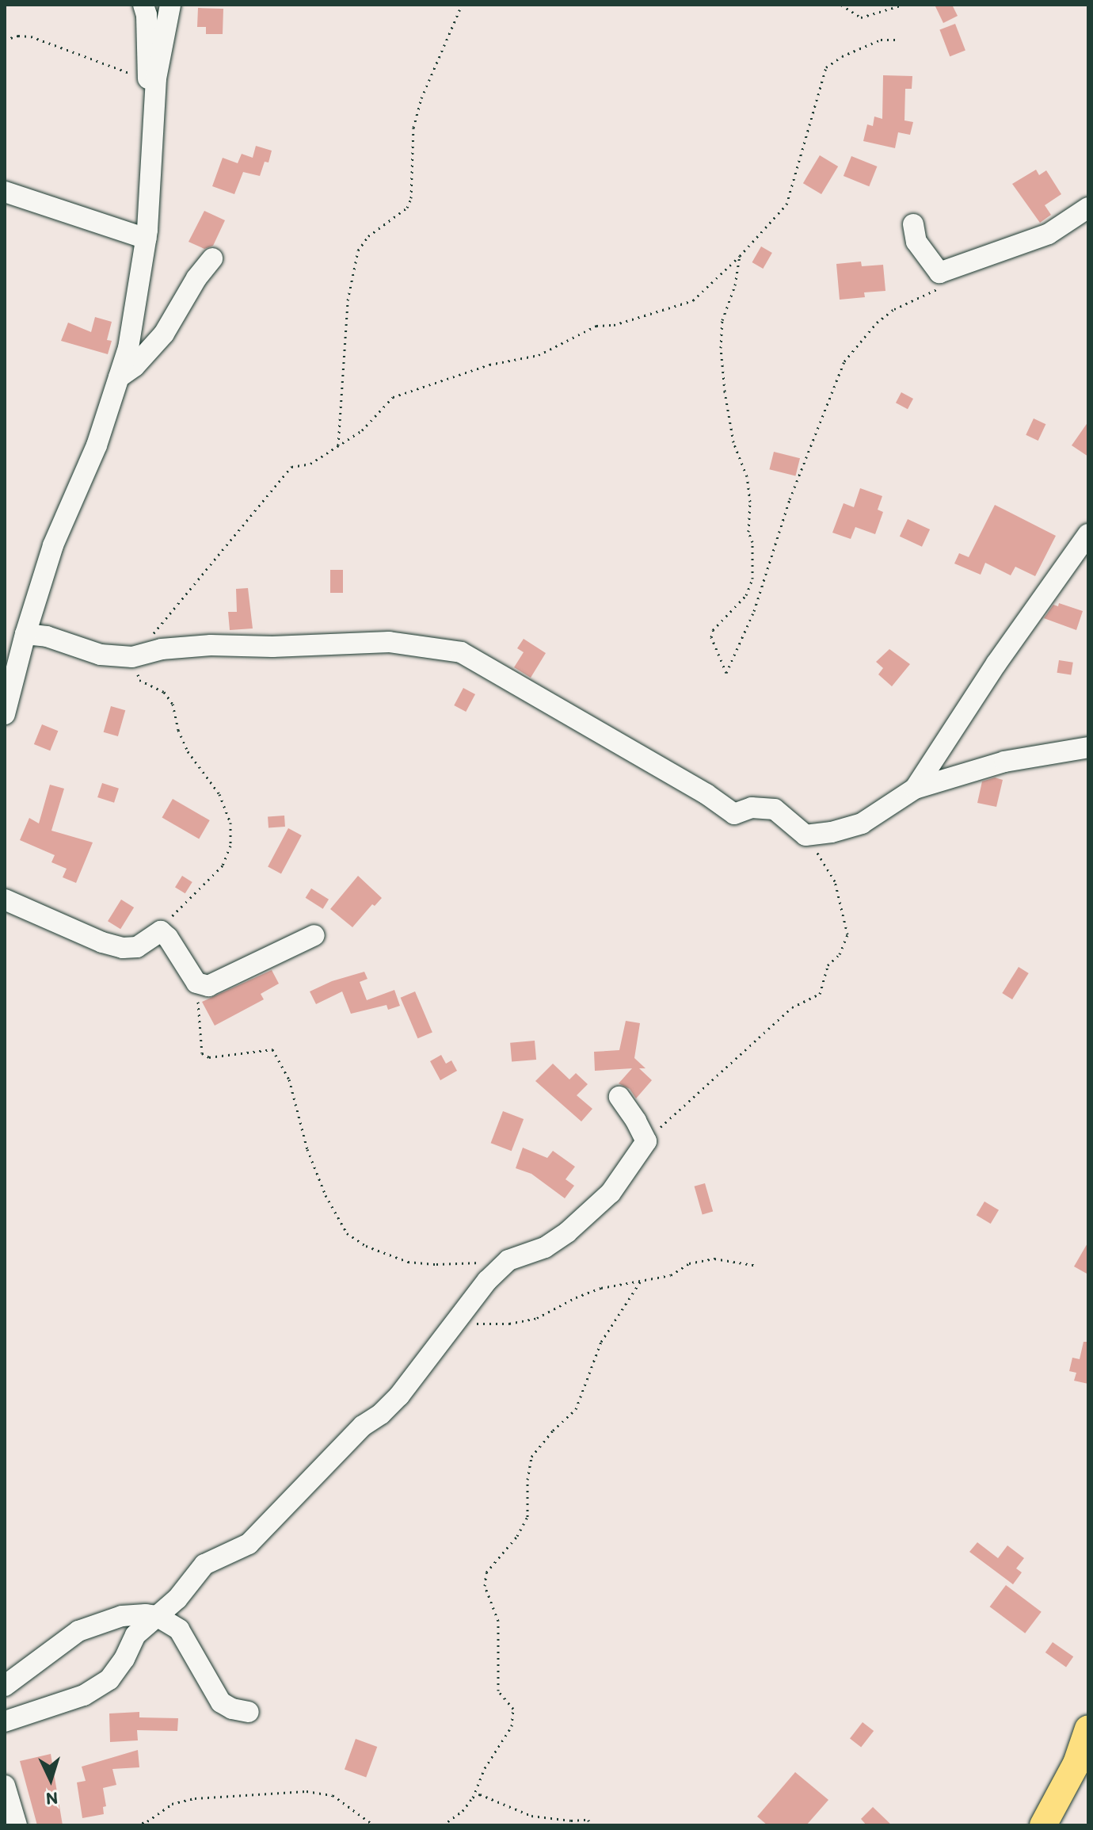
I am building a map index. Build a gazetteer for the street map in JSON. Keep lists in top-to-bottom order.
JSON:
{
  "north": "bottom"
}
